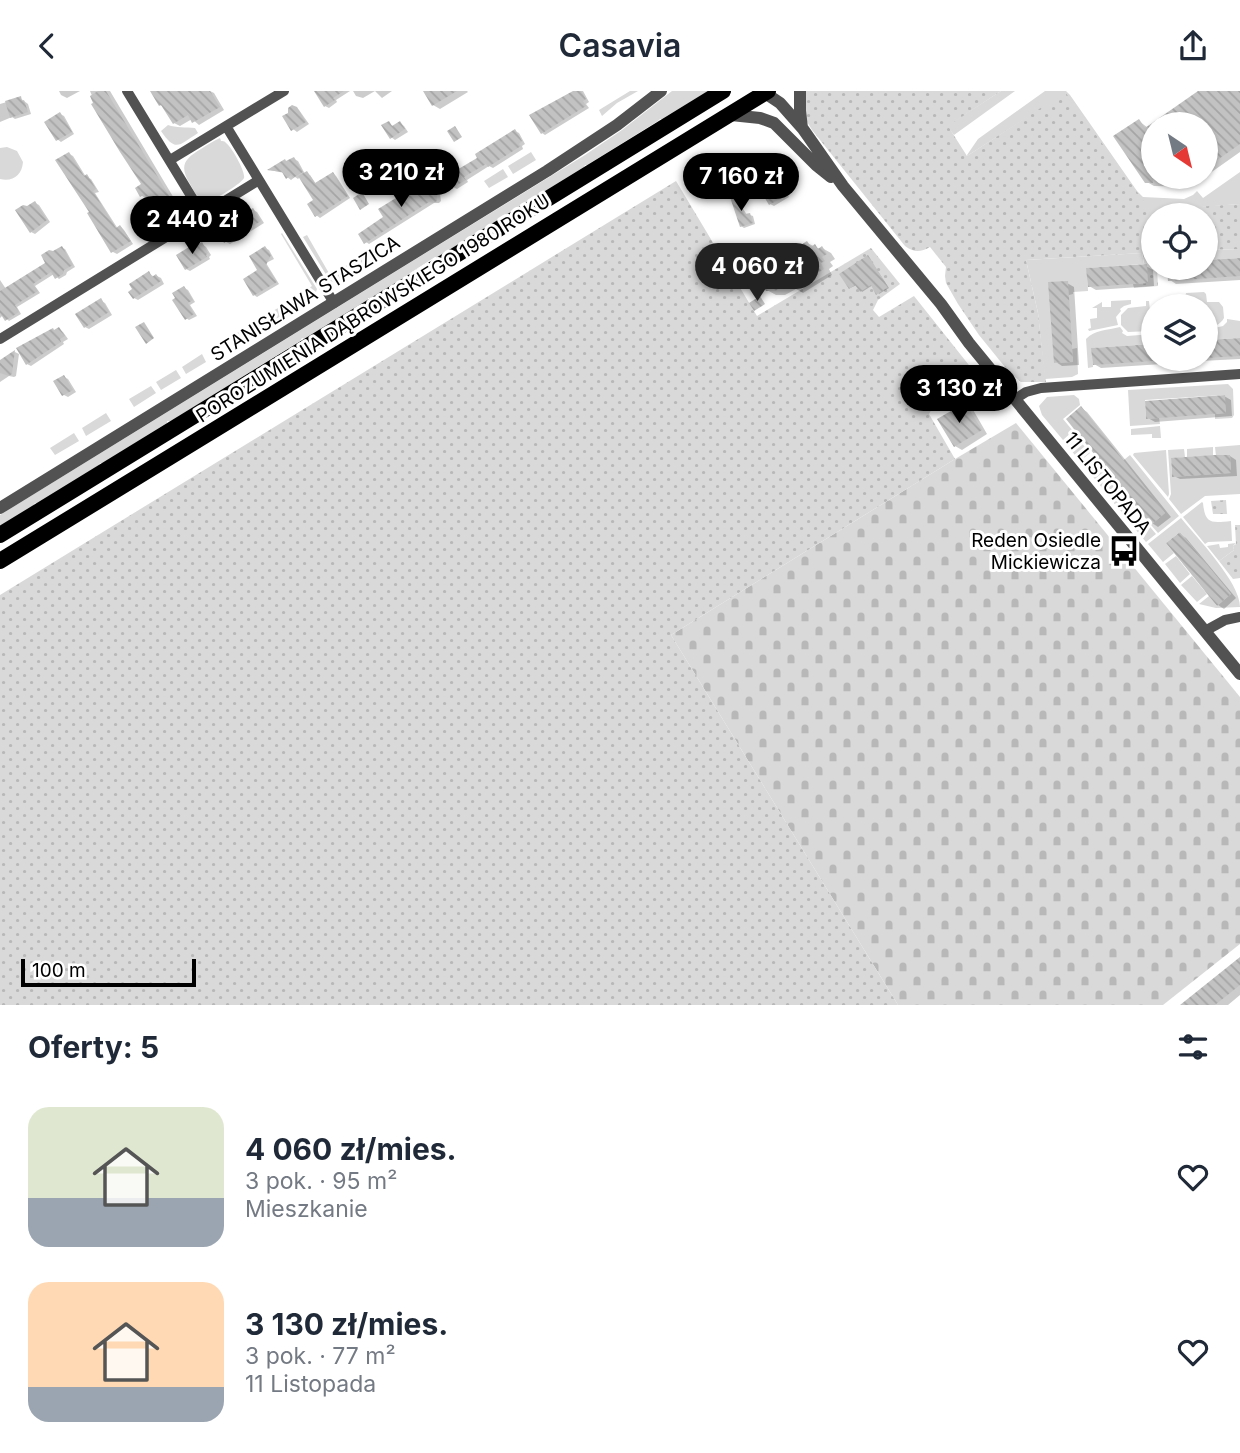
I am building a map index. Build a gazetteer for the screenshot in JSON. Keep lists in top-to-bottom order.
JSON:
{
  "streets": {
    "main road": ["POROZUMIENIA DĄBROWSKIEGO 1980 ROKU"],
    "street": ["STANISŁAWA STASZICA", "11 LISTOPADA"]
  },
  "crossings": [
    ["POROZUMIENIA DĄBROWSKIEGO 1980 ROKU", "11 LISTOPADA"]
  ],
  "places": {
    "bus stop": ["Reden Osiedle Mickiewicza"]
  },
  "scale_bar": "100 m",
  "north": "bottom right",
  "page": {
    "header": "Casavia",
    "price": [
      "3 210 zł",
      "7 160 zł",
      "2 440 zł",
      "4 060 zł",
      "3 130 zł"
    ],
    "scale": "100 m",
    "heading": "Oferty: 5",
    "list": [
      {
        "name": "4 060 zł/mies.",
        "note": "3 pok. · 95 m² · Mieszkanie"
      },
      {
        "name": "3 130 zł/mies.",
        "note": "3 pok. · 77 m² · 11 Listopada"
      }
    ]
  }
}
